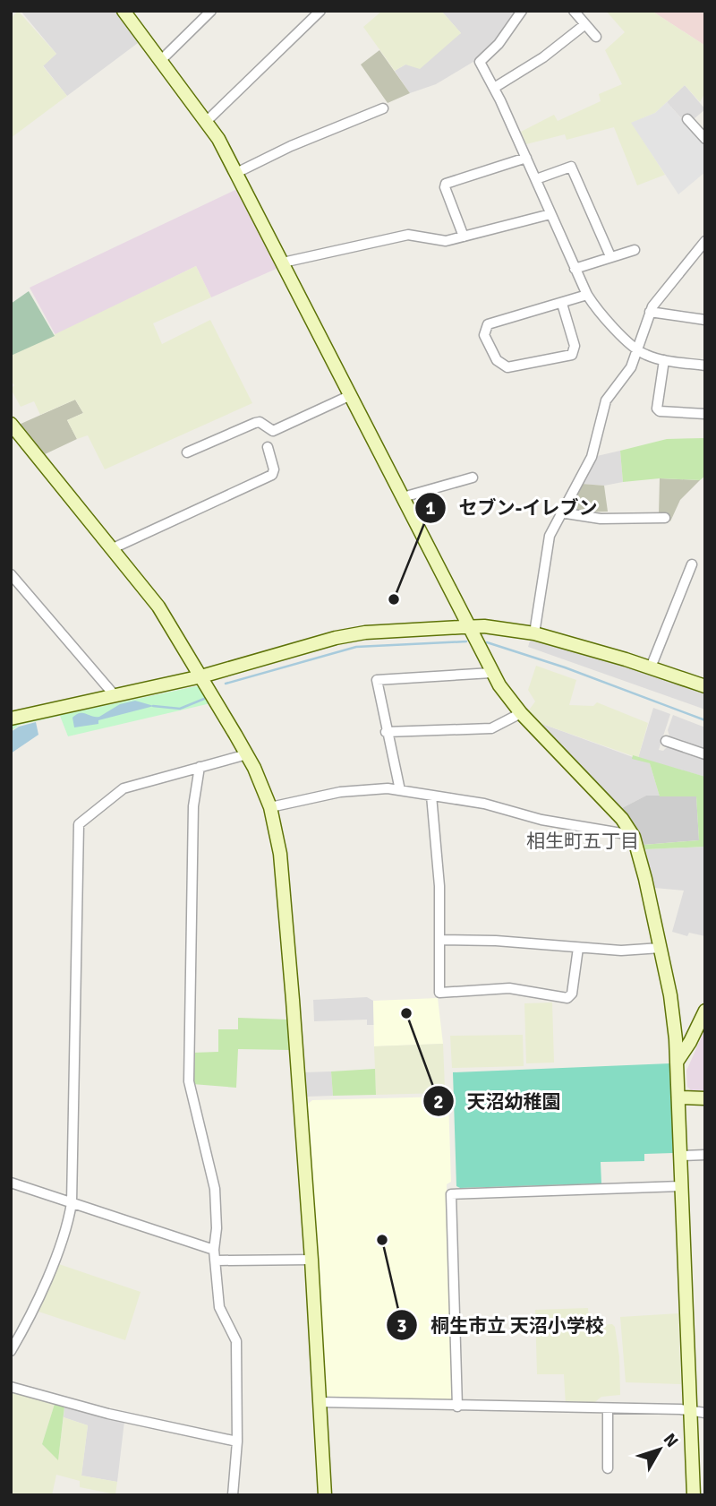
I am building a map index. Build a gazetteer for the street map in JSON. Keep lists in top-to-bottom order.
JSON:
{
  "districts": ["相生町五丁目"],
  "places": ["セブン-イレブン", "天沼幼稚園", "桐生市立 天沼小学校"],
  "north": "top right"
}
